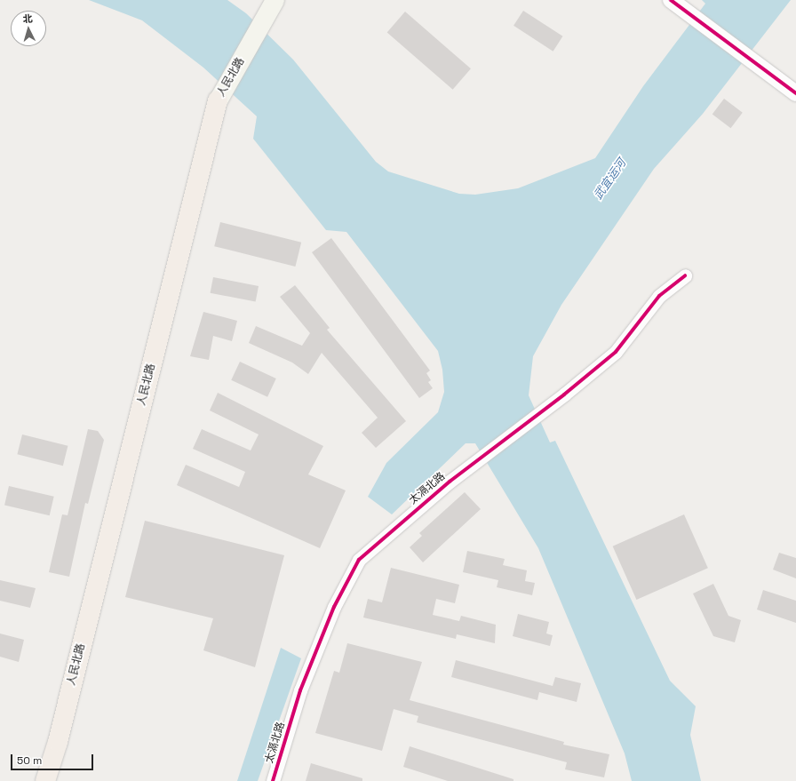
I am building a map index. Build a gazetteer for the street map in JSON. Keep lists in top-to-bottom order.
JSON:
{
  "streets": {
    "main road": ["人民北路"],
    "street": ["太滆北路"]
  },
  "water": ["武宜运河"],
  "scale_bar": "50 m",
  "north": "top"
}
